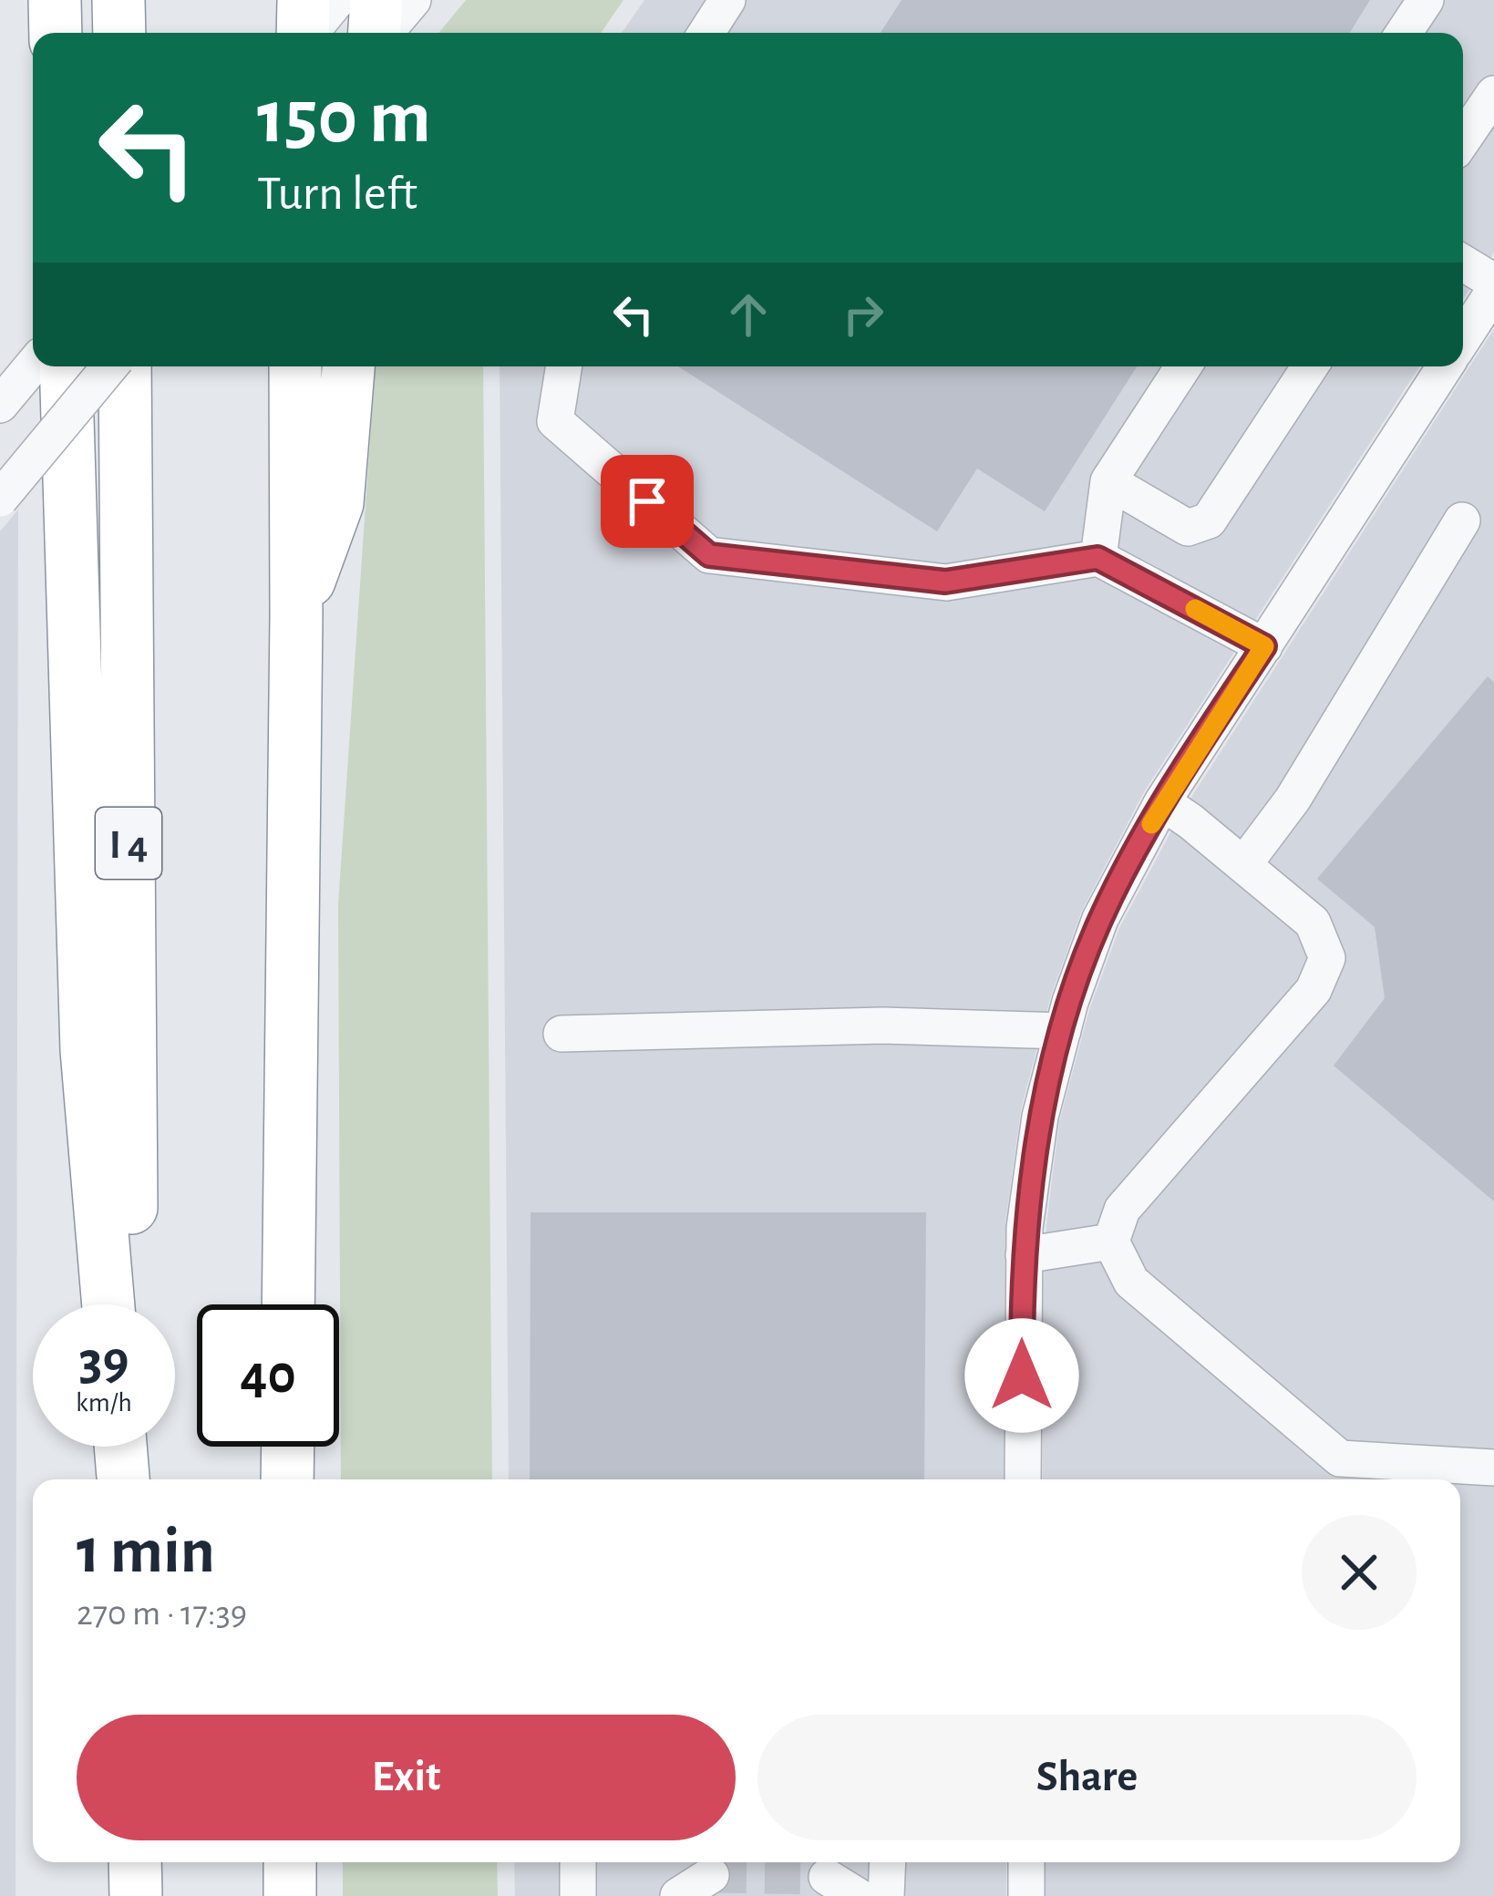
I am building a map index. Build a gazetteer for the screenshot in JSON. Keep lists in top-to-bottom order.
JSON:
{
  "streets": {
    "highway": ["I 4"]
  },
  "page": {
    "turn": ["150 m", "Turn left"],
    "speed": "39 km/h",
    "limit": "40",
    "heading": ["1 min", "270 m · 17:39"],
    "buttons": ["Exit", "Share"]
  }
}
